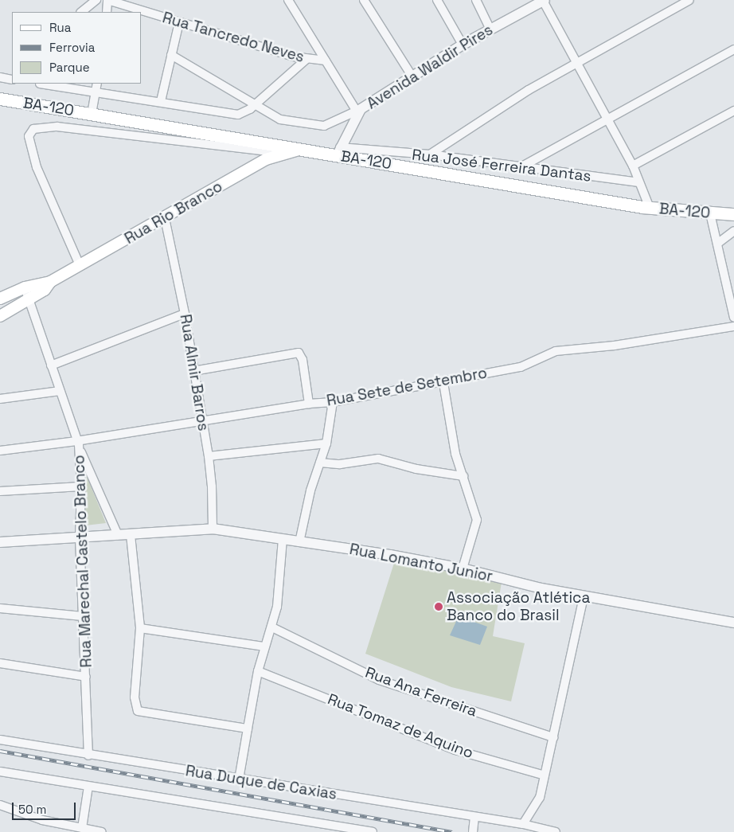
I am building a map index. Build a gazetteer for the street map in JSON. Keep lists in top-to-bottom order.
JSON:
{
  "streets": {
    "main road": ["BA-120", "Rua Rio Branco"],
    "street": [
      "Rua Tancredo Neves",
      "Avenida Waldir Pires",
      "Rua José Ferreira Dantas",
      "Rua Almir Barros",
      "Rua Sete de Setembro",
      "Rua Marechal Castelo Branco",
      "Rua Lomanto Junior",
      "Rua Ana Ferreira",
      "Rua Tomaz de Aquino",
      "Rua Duque de Caxias"
    ]
  },
  "crossings": [
    ["Rua Tancredo Neves", "Avenida Waldir Pires"],
    ["Avenida Waldir Pires", "BA-120"],
    ["Avenida Waldir Pires", "Rua José Ferreira Dantas"],
    ["BA-120", "Rua José Ferreira Dantas"],
    ["BA-120", "Rua Rio Branco"],
    ["Rua Rio Branco", "Rua Almir Barros"],
    ["Rua Rio Branco", "Rua Marechal Castelo Branco"],
    ["Rua Almir Barros", "Rua Sete de Setembro"],
    ["Rua Almir Barros", "Rua Lomanto Junior"],
    ["Rua Sete de Setembro", "Rua Marechal Castelo Branco"],
    ["Rua Marechal Castelo Branco", "Rua Lomanto Junior"],
    ["Rua Marechal Castelo Branco", "Rua Duque de Caxias"]
  ],
  "places": ["Associação Atlética Banco do Brasil"],
  "legend": ["Rua", "Ferrovia", "Parque"],
  "scale_bar": "50 m"
}
